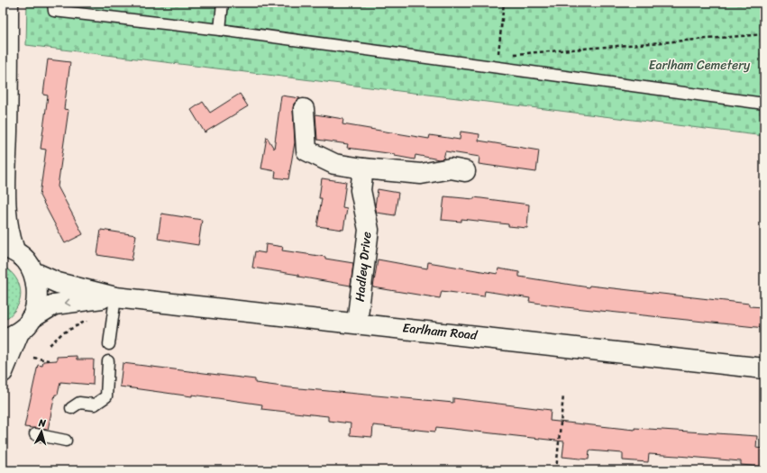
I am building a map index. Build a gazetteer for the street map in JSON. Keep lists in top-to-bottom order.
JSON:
{
  "streets": {
    "main road": ["Hadley Drive", "Earlham Road"]
  },
  "crossings": [
    ["Hadley Drive", "Earlham Road"]
  ],
  "parks": ["Earlham Cemetery"],
  "north": "top"
}
